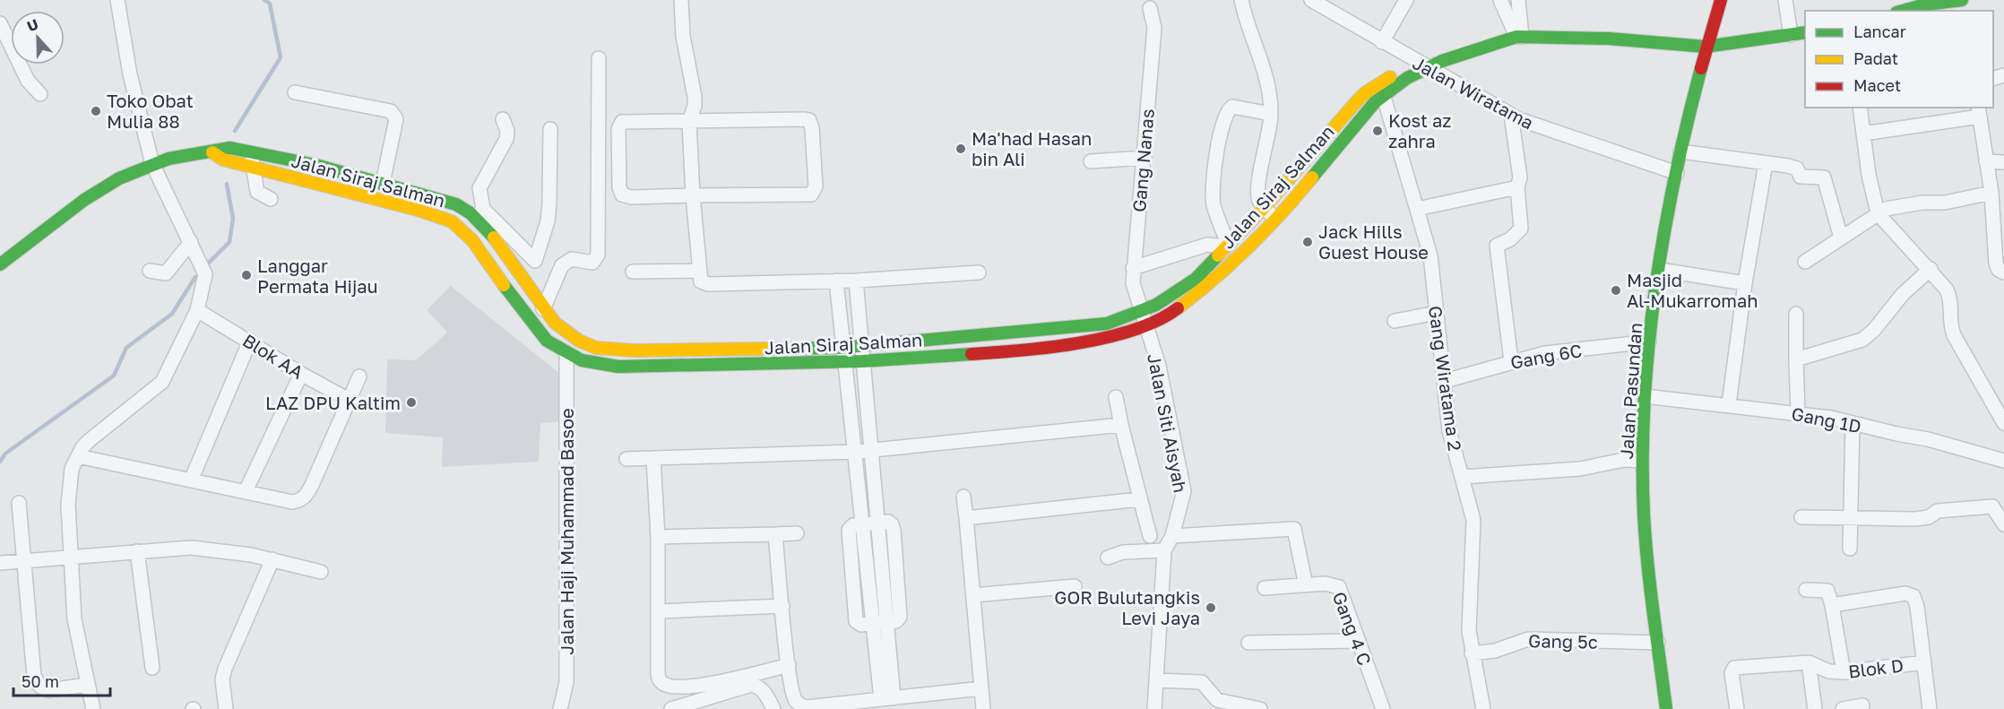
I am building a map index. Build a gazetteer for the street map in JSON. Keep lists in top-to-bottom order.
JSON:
{
  "streets": {
    "street": [
      "Jalan Wiratama",
      "Gang Nanas",
      "Jalan Siraj Salman",
      "Blok AA",
      "Gang 6C",
      "Gang Wiratama 2",
      "Jalan Pasundan",
      "Gang 1D",
      "Jalan Siti Aisyah",
      "Jalan Haji Muhammad Basoe",
      "Gang 4 C",
      "Gang 5c",
      "Blok D"
    ]
  },
  "crossings": [
    ["Jalan Wiratama", "Jalan Siraj Salman"],
    ["Jalan Wiratama", "Jalan Pasundan"],
    ["Gang Nanas", "Jalan Siraj Salman"],
    ["Gang Nanas", "Jalan Siti Aisyah"],
    ["Jalan Siraj Salman", "Gang Wiratama 2"],
    ["Jalan Siraj Salman", "Jalan Pasundan"],
    ["Jalan Siraj Salman", "Jalan Siti Aisyah"],
    ["Jalan Siraj Salman", "Jalan Haji Muhammad Basoe"],
    ["Gang 6C", "Gang Wiratama 2"],
    ["Gang 6C", "Jalan Pasundan"],
    ["Gang Wiratama 2", "Gang 5c"],
    ["Jalan Pasundan", "Gang 1D"],
    ["Jalan Pasundan", "Gang 5c"]
  ],
  "places": [
    "Toko Obat Mulia 88",
    "Kost az zahra",
    "Ma'had Hasan bin Ali",
    "Jack Hills Guest House",
    "Langgar Permata Hijau",
    "Masjid Al-Mukarromah",
    "LAZ DPU Kaltim",
    "GOR Bulutangkis Levi Jaya"
  ],
  "legend": ["Lancar", "Padat", "Macet"],
  "scale_bar": "50 m",
  "north": "top"
}
